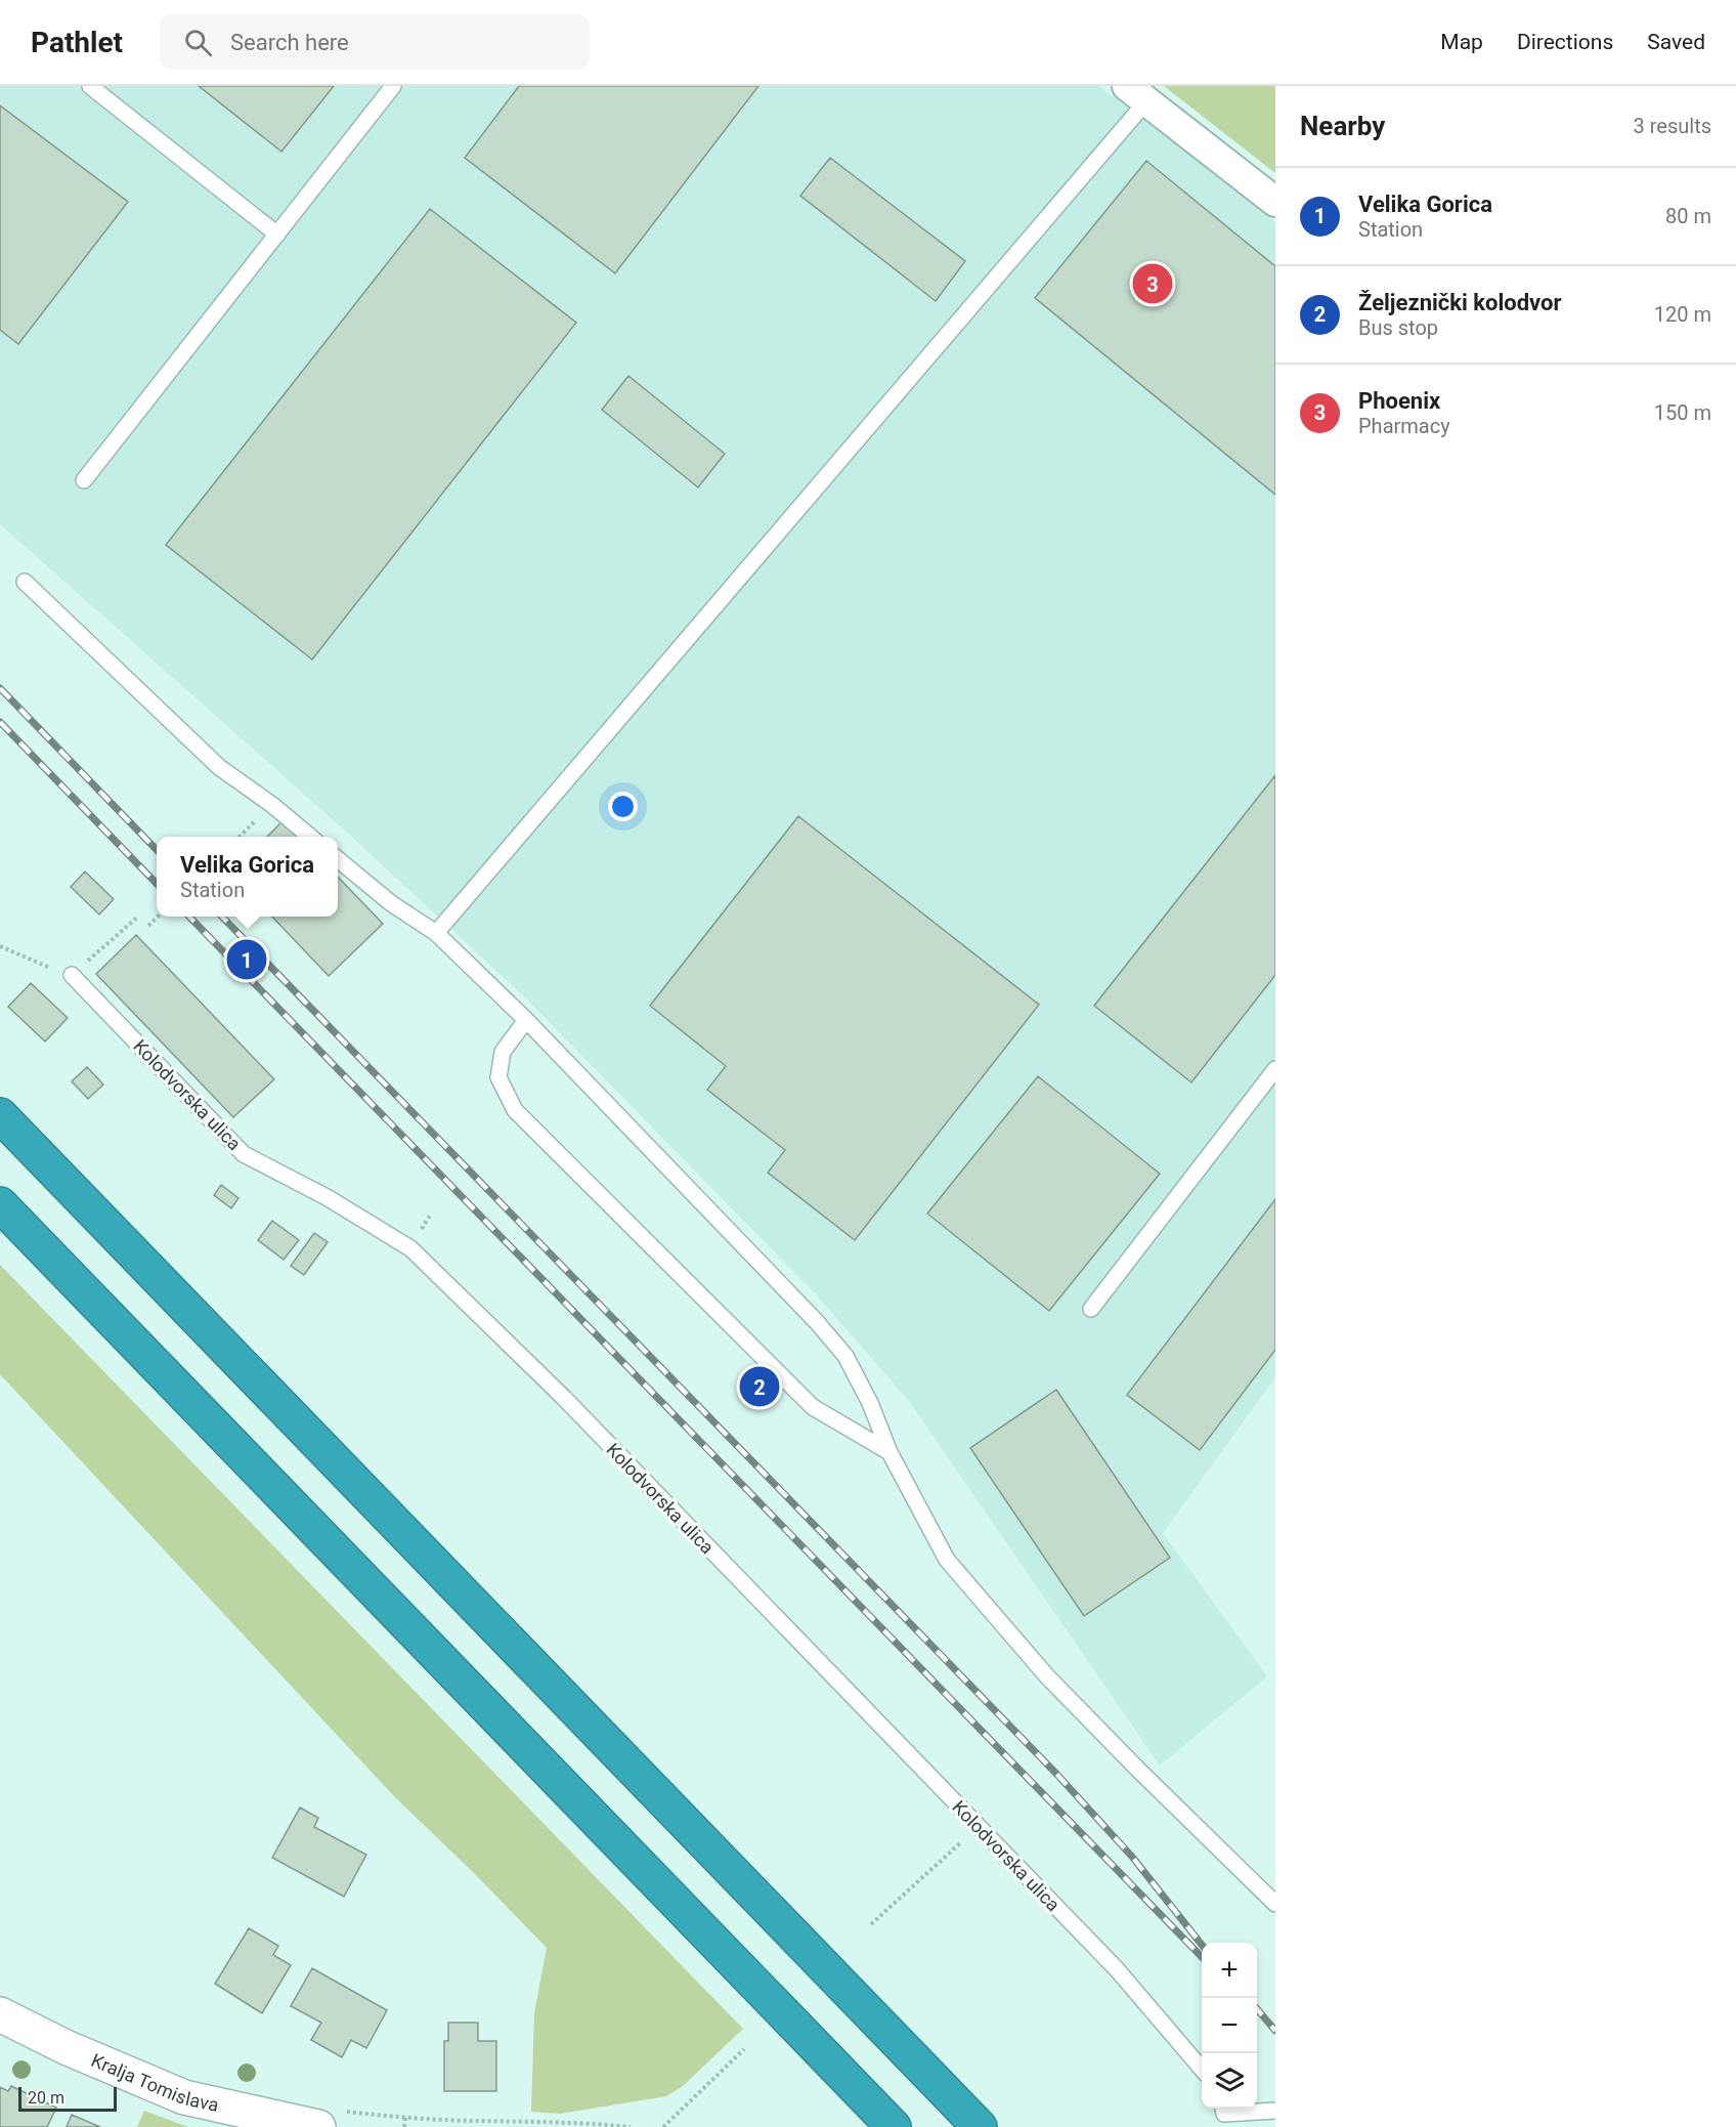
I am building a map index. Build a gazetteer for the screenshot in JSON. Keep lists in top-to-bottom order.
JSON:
{
  "streets": {
    "street": ["Kralja Tomislava"],
    "lane": ["Kolodvorska ulica"]
  },
  "scale_bar": "20 m",
  "page": {
    "header": "Pathlet",
    "search": "Search here",
    "nav": ["Map", "Directions", "Saved"],
    "heading": ["Nearby", "3 results"],
    "list": [
      {
        "mark": "1",
        "name": "Velika Gorica",
        "note": "Station",
        "value": "80 m"
      },
      {
        "mark": "2",
        "name": "Željeznički kolodvor",
        "note": "Bus stop",
        "value": "120 m"
      },
      {
        "mark": "3",
        "name": "Phoenix",
        "note": "Pharmacy",
        "value": "150 m"
      }
    ],
    "pins": ["3", "1", "2"],
    "popup": ["Velika Gorica", "Station"],
    "map_buttons": ["+", "−"],
    "scale": "20 m"
  }
}
